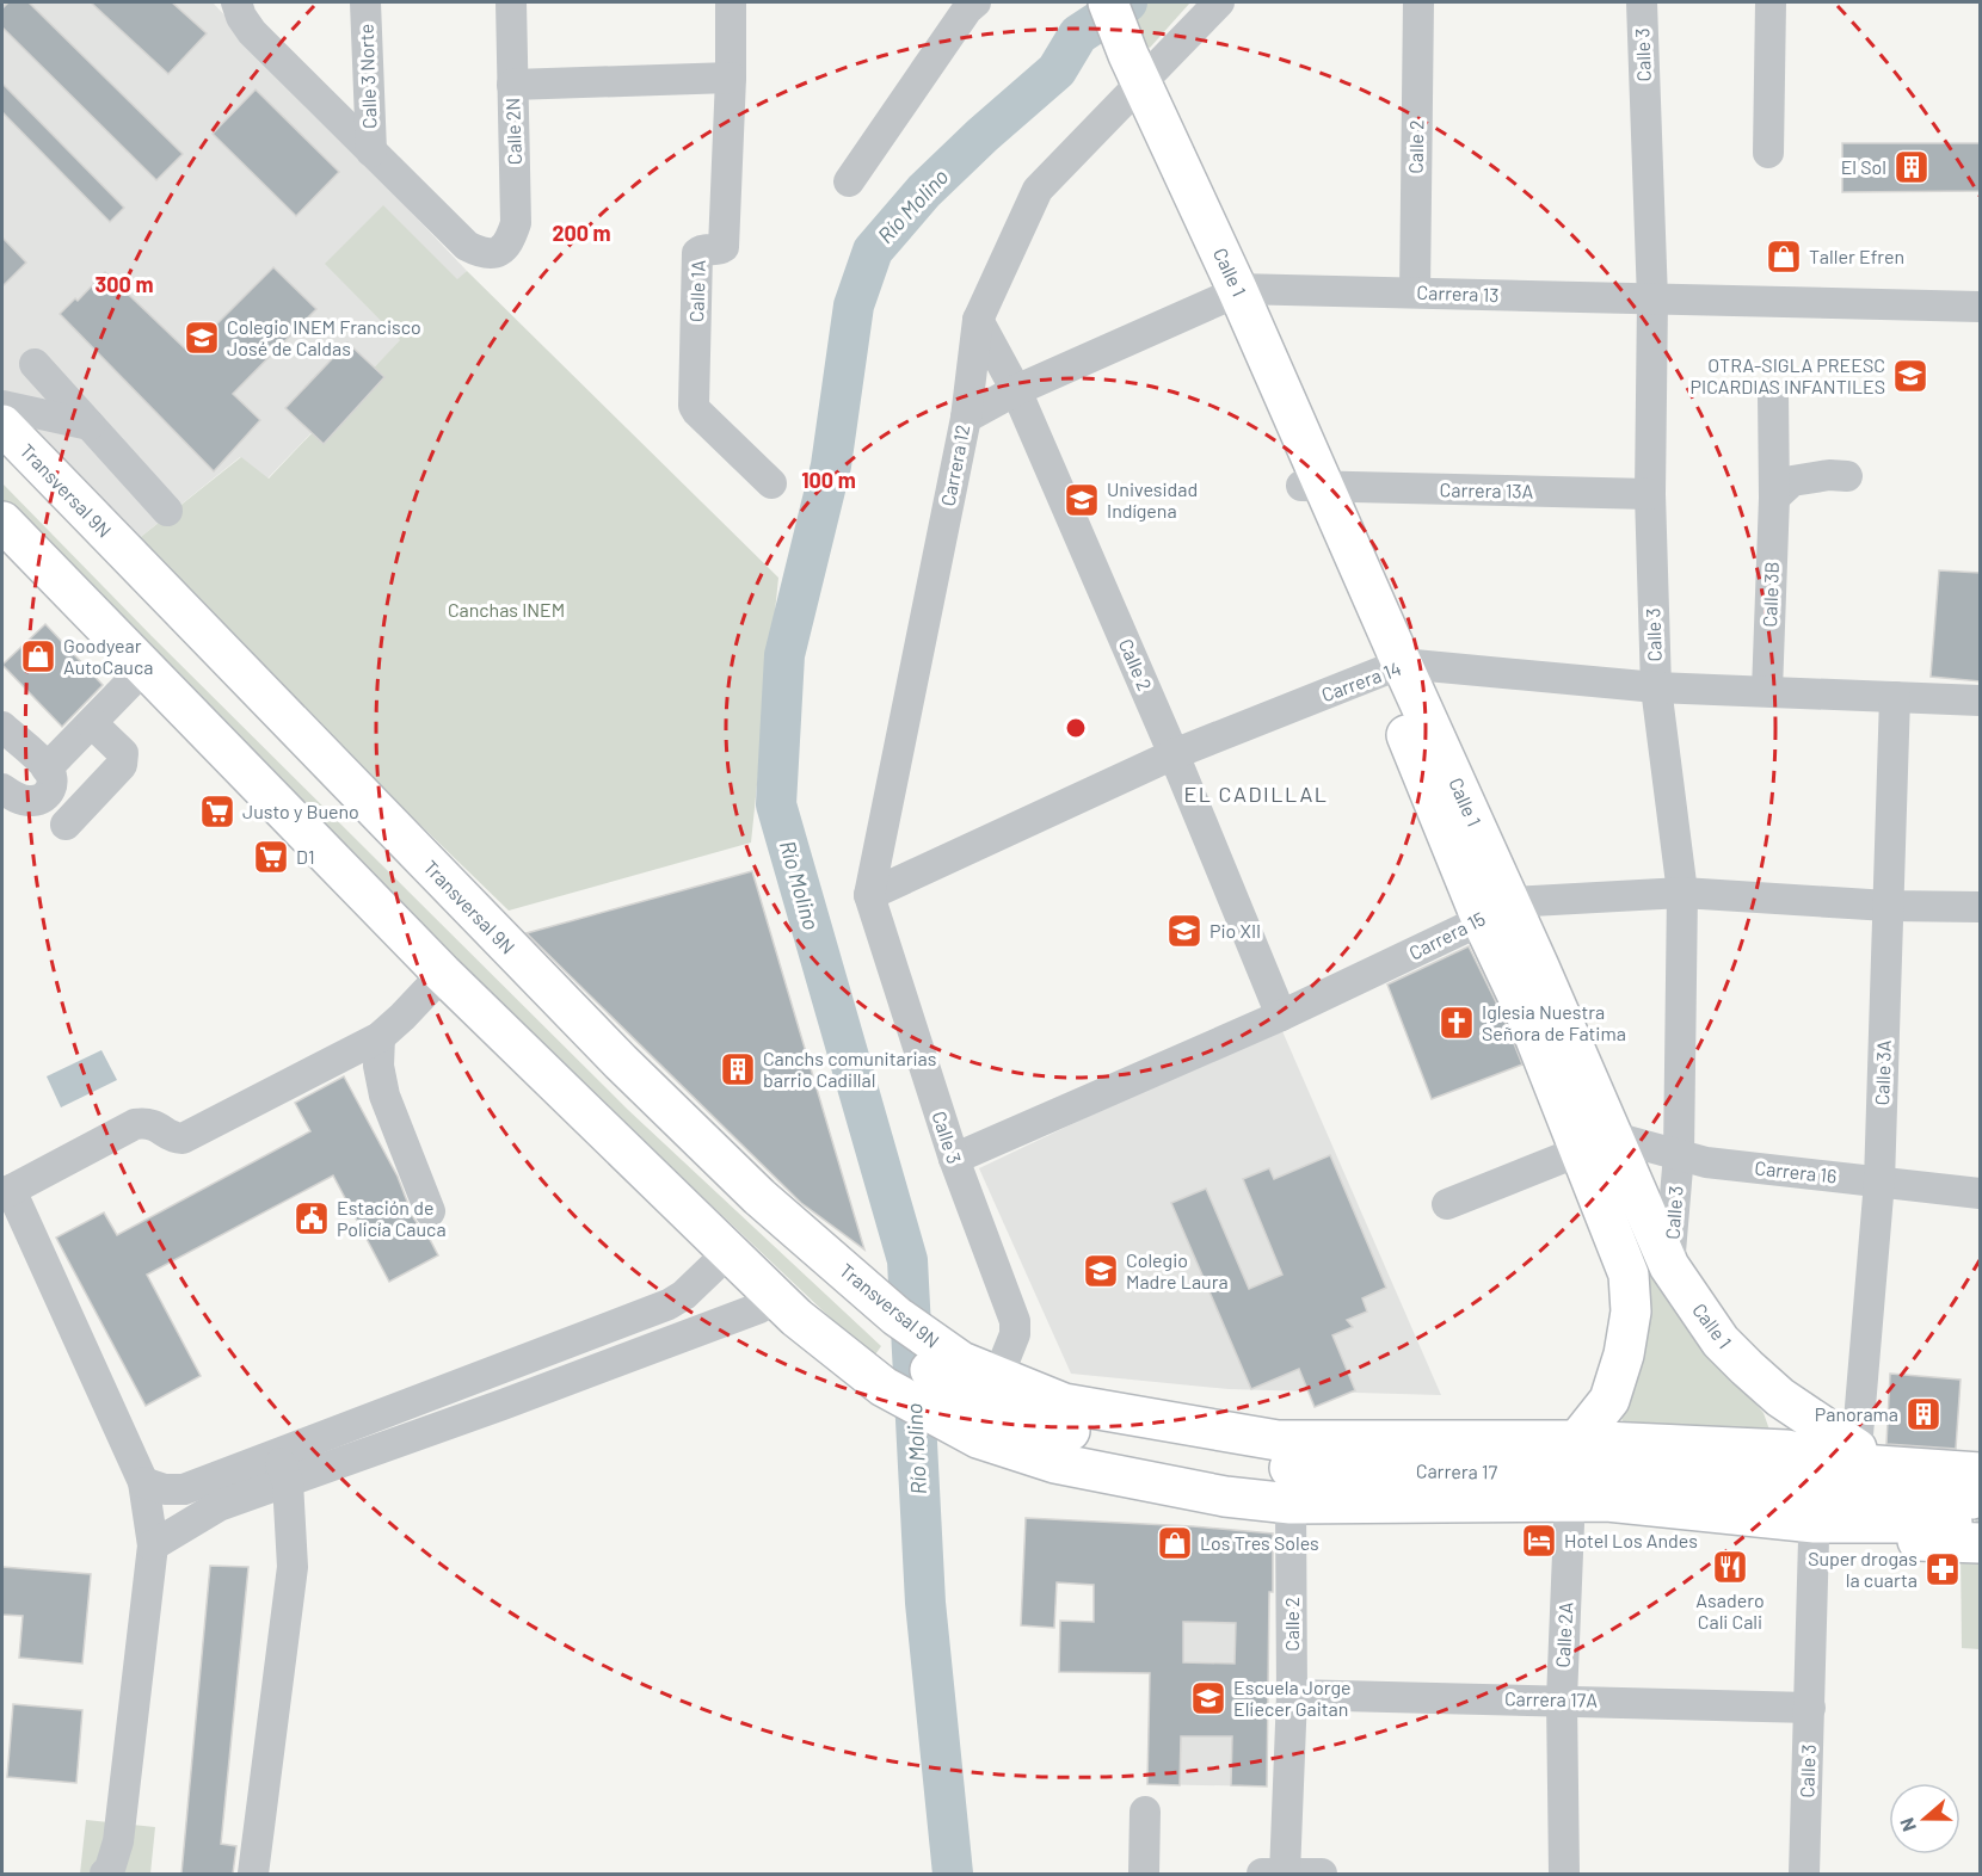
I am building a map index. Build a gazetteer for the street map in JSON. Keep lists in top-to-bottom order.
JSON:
{
  "streets": {
    "main road": ["Calle 1", "Transversal 9N", "Carrera 17"],
    "street": [
      "Calle 3",
      "Calle 3 Norte",
      "Calle 2N",
      "Calle 2",
      "Calle 1A",
      "Carrera 13",
      "Carrera 12",
      "Carrera 13A",
      "Calle 3B",
      "Carrera 14",
      "Carrera 15",
      "Calle 3A",
      "Carrera 16",
      "Calle 2A",
      "Carrera 17A"
    ]
  },
  "crossings": [
    ["Calle 3", "Calle 1"],
    ["Calle 3", "Carrera 13"],
    ["Calle 3", "Carrera 12"],
    ["Calle 3", "Carrera 13A"],
    ["Calle 3", "Carrera 14"],
    ["Calle 3", "Carrera 15"],
    ["Calle 3", "Carrera 16"],
    ["Calle 3", "Carrera 17"],
    ["Calle 3", "Carrera 17A"],
    ["Calle 3 Norte", "Calle 2N"],
    ["Calle 2", "Carrera 13"],
    ["Calle 2", "Carrera 12"],
    ["Calle 2", "Carrera 14"],
    ["Calle 2", "Carrera 15"],
    ["Calle 2", "Carrera 17"],
    ["Calle 2", "Carrera 17A"],
    ["Calle 1", "Carrera 13"],
    ["Calle 1", "Carrera 12"],
    ["Calle 1", "Carrera 13A"],
    ["Calle 1", "Carrera 14"],
    ["Calle 1", "Carrera 15"],
    ["Calle 1", "Calle 3A"],
    ["Calle 1", "Carrera 16"],
    ["Calle 1", "Carrera 17"],
    ["Carrera 13", "Carrera 12"],
    ["Carrera 12", "Carrera 14"],
    ["Transversal 9N", "Carrera 17"],
    ["Calle 3B", "Carrera 14"],
    ["Carrera 14", "Calle 3A"],
    ["Carrera 15", "Calle 3A"],
    ["Calle 3A", "Carrera 16"],
    ["Calle 3A", "Carrera 17"],
    ["Calle 2A", "Carrera 17A"]
  ],
  "districts": ["EL CADILLAL"],
  "water": ["Río Molino"],
  "parks": ["Canchas INEM"],
  "places": {
    "building": ["El Sol", "Canchs comunitarias barrio Cadillal", "Panorama"],
    "shop": ["Taller Efren", "Goodyear AutoCauca", "Los Tres Soles"],
    "school or university": [
      "Colegio INEM Francisco José de Caldas",
      "OTRA-SIGLA PREESC PICARDIAS INFANTILES",
      "Univesidad Indígena",
      "Pio XII",
      "Colegio Madre Laura",
      "Escuela Jorge Eliecer Gaitan"
    ],
    "supermarket": ["Justo y Bueno", "D1"],
    "church": ["Iglesia Nuestra Señora de Fatima"],
    "public building": ["Estación de Policía Cauca"],
    "hotel": ["Hotel Los Andes"],
    "restaurant": ["Asadero Cali Cali"],
    "pharmacy": ["Super drogas la cuarta"]
  },
  "north": "left",
  "rings": ["200 m", "300 m", "100 m"]
}
